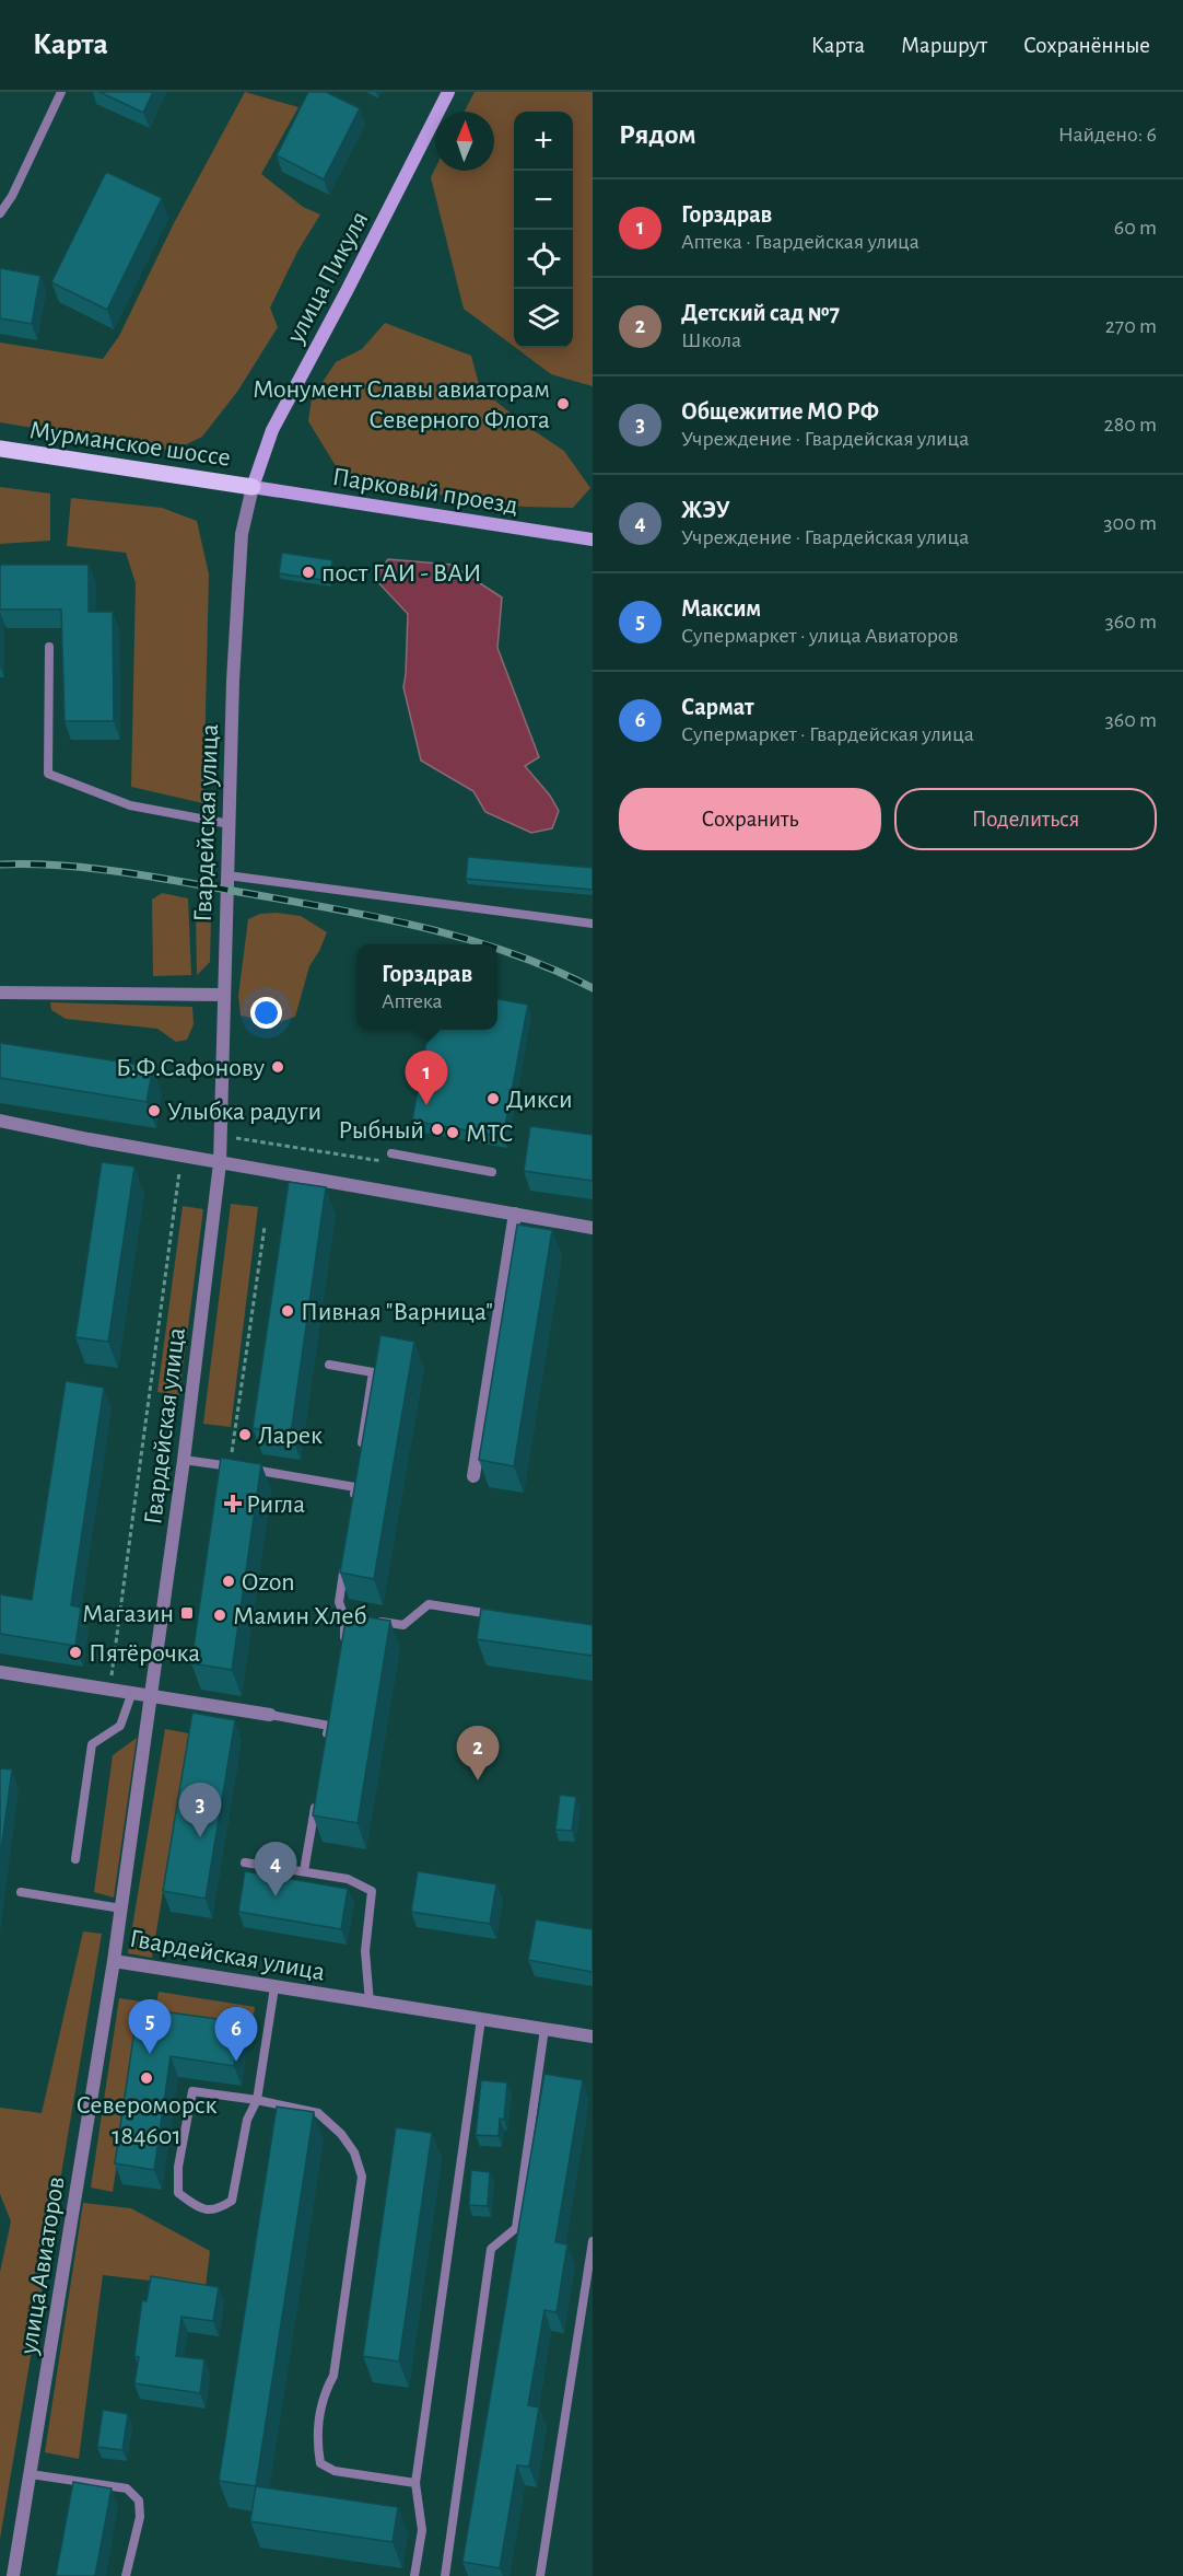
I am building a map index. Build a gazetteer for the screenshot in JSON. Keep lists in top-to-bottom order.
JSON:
{
  "streets": {
    "main road": ["улица Пикуля", "Мурманское шоссе", "Парковый проезд"],
    "street": ["Гвардейская улица", "улица Авиаторов"]
  },
  "crossings": [
    ["улица Пикуля", "Мурманское шоссе"],
    ["улица Пикуля", "Парковый проезд"],
    ["улица Пикуля", "Гвардейская улица"],
    ["Мурманское шоссе", "Парковый проезд"],
    ["Мурманское шоссе", "Гвардейская улица"],
    ["Парковый проезд", "Гвардейская улица"],
    ["Гвардейская улица", "улица Авиаторов"]
  ],
  "places": {
    "other": [
      "Монумент Славы авиаторам Северного Флота",
      "пост ГАИ - ВАИ",
      "Б.Ф.Сафонову",
      "Дикси",
      "Улыбка радуги",
      "Рыбный",
      "МТС",
      "Пивная \"Варница\"",
      "Ларек",
      "Ozon",
      "Мамин Хлеб",
      "Пятёрочка",
      "Североморск 184601"
    ],
    "health": ["Ригла"],
    "transit": ["Магазин"]
  },
  "north": "top",
  "page": {
    "header": "Карта",
    "nav": ["Карта", "Маршрут", "Сохранённые"],
    "heading": ["Рядом", "Найдено: 6"],
    "map_buttons": ["+", "−"],
    "list": [
      {
        "mark": "1",
        "name": "Горздрав",
        "note": "Аптека · Гвардейская улица",
        "value": "60 m"
      },
      {
        "mark": "2",
        "name": "Детский сад №7",
        "note": "Школа",
        "value": "270 m"
      },
      {
        "mark": "3",
        "name": "Общежитие МО РФ",
        "note": "Учреждение · Гвардейская улица",
        "value": "280 m"
      },
      {
        "mark": "4",
        "name": "ЖЭУ",
        "note": "Учреждение · Гвардейская улица",
        "value": "300 m"
      },
      {
        "mark": "5",
        "name": "Максим",
        "note": "Супермаркет · улица Авиаторов",
        "value": "360 m"
      },
      {
        "mark": "6",
        "name": "Сармат",
        "note": "Супермаркет · Гвардейская улица",
        "value": "360 m"
      }
    ],
    "buttons": ["Сохранить", "Поделиться"],
    "popup": ["Горздрав", "Аптека"],
    "pins": [
      "1",
      "2",
      "3",
      "4",
      "5",
      "6"
    ]
  }
}
